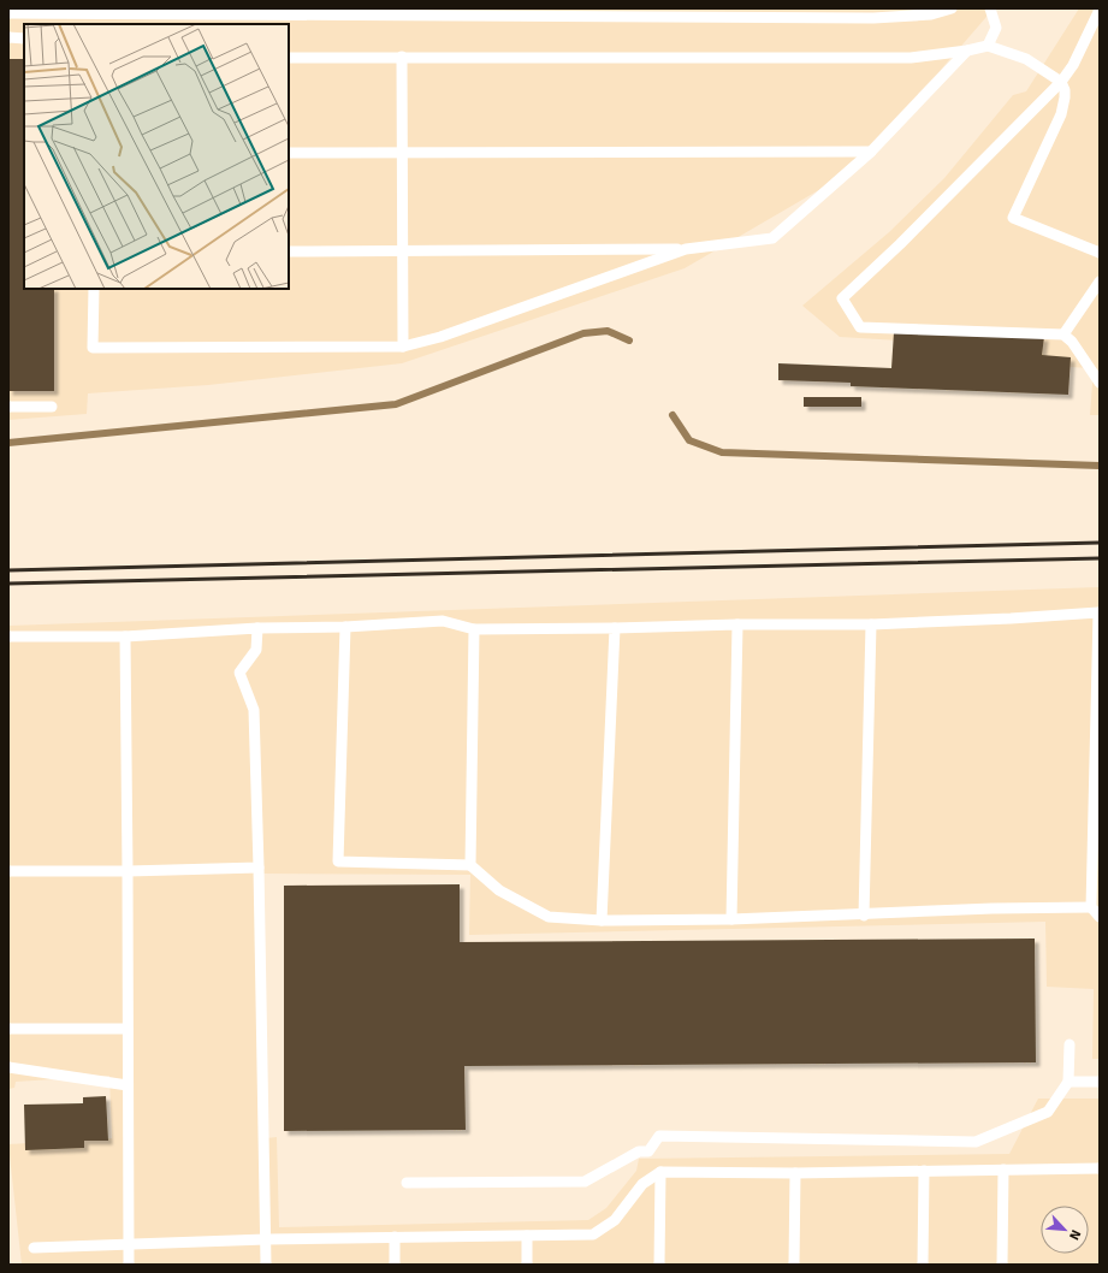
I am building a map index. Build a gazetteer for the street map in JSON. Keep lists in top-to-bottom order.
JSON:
{
  "north": "bottom right"
}
